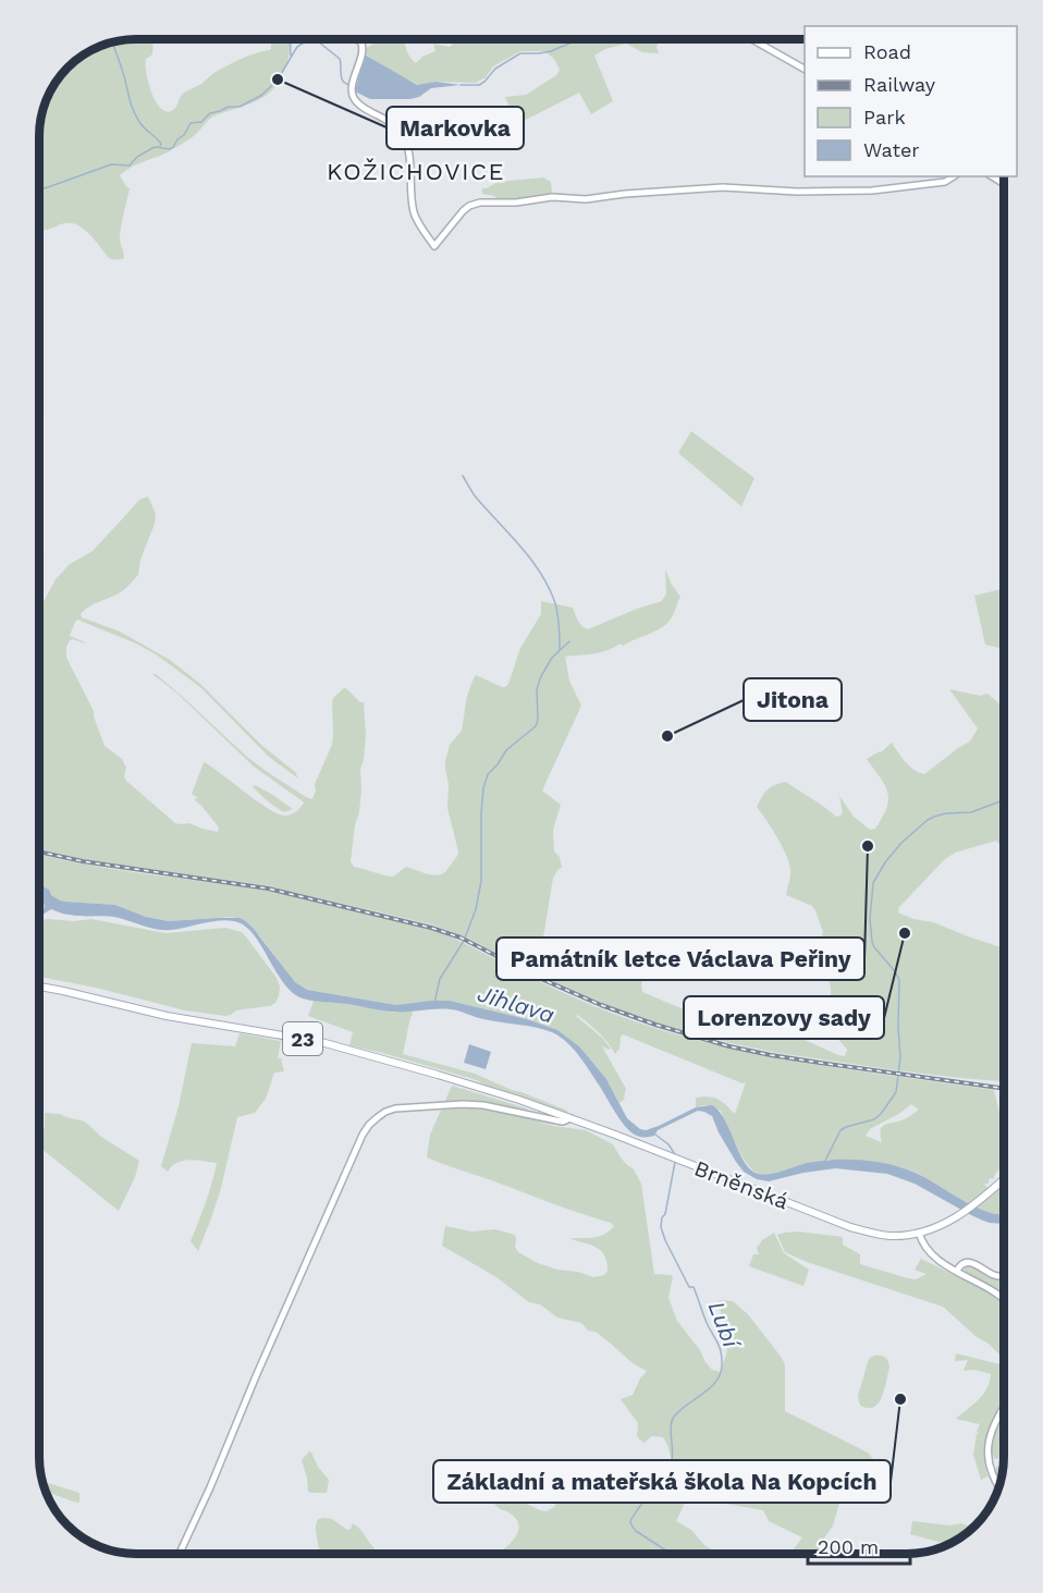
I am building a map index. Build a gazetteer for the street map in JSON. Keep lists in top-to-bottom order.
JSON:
{
  "streets": {
    "main road": ["23", "Brněnská"]
  },
  "crossings": [
    ["23", "Brněnská"]
  ],
  "districts": ["KOŽICHOVICE"],
  "water": ["Jihlava", "Lubí"],
  "places": [
    "Markovka",
    "Jitona",
    "Památník letce Václava Peřiny",
    "Lorenzovy sady",
    "Základní a mateřská škola Na Kopcích"
  ],
  "legend": [
    "Road",
    "Railway",
    "Park",
    "Water"
  ],
  "scale_bar": "200 m"
}
